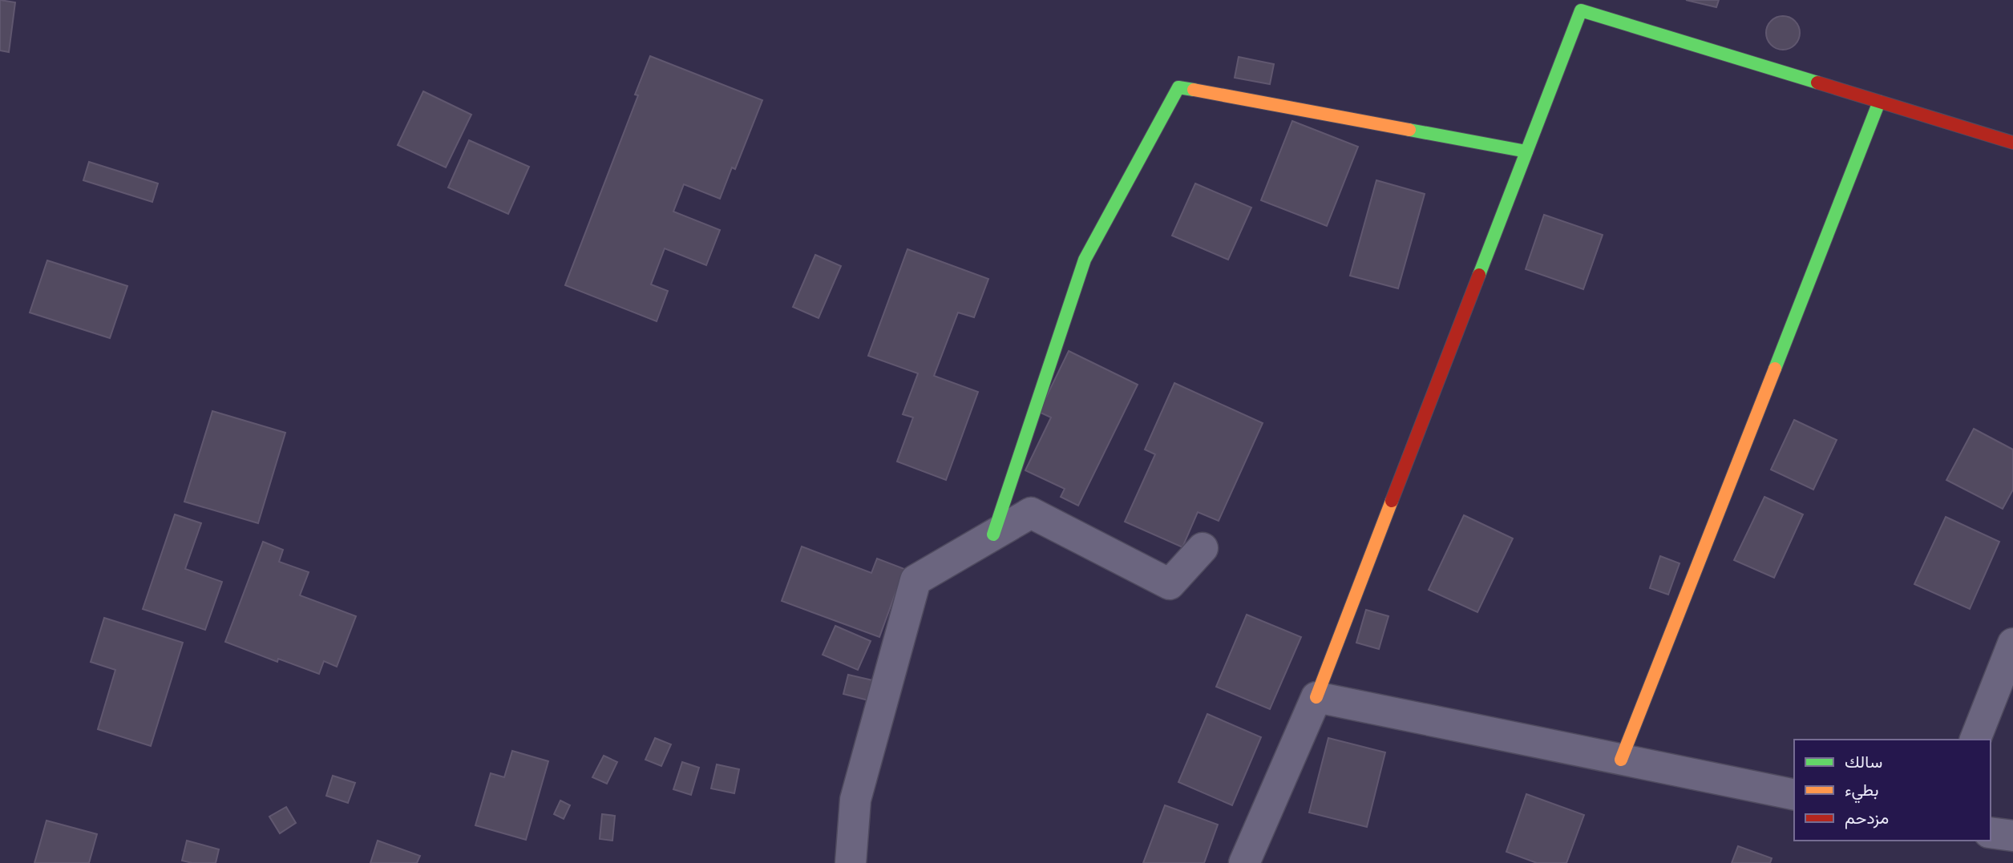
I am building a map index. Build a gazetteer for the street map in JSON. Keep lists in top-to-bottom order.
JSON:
{
  "legend": ["سالك", "بطيء", "مزدحم"]
}
